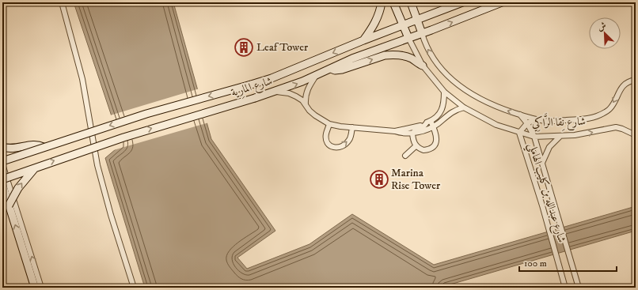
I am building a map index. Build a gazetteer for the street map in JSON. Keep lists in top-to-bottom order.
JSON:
{
  "streets": {
    "street": ["شارع المارِية", "شارع نِقا الرَّاكِي", "شارع عبدالله بن كليب الهاملي"]
  },
  "crossings": [
    ["شارع المارِية", "شارع نِقا الرَّاكِي"],
    ["شارع نِقا الرَّاكِي", "شارع عبدالله بن كليب الهاملي"]
  ],
  "places": {
    "building": ["Leaf Tower", "Marina Rise Tower"]
  },
  "scale_bar": "100 m",
  "north": "top left"
}
